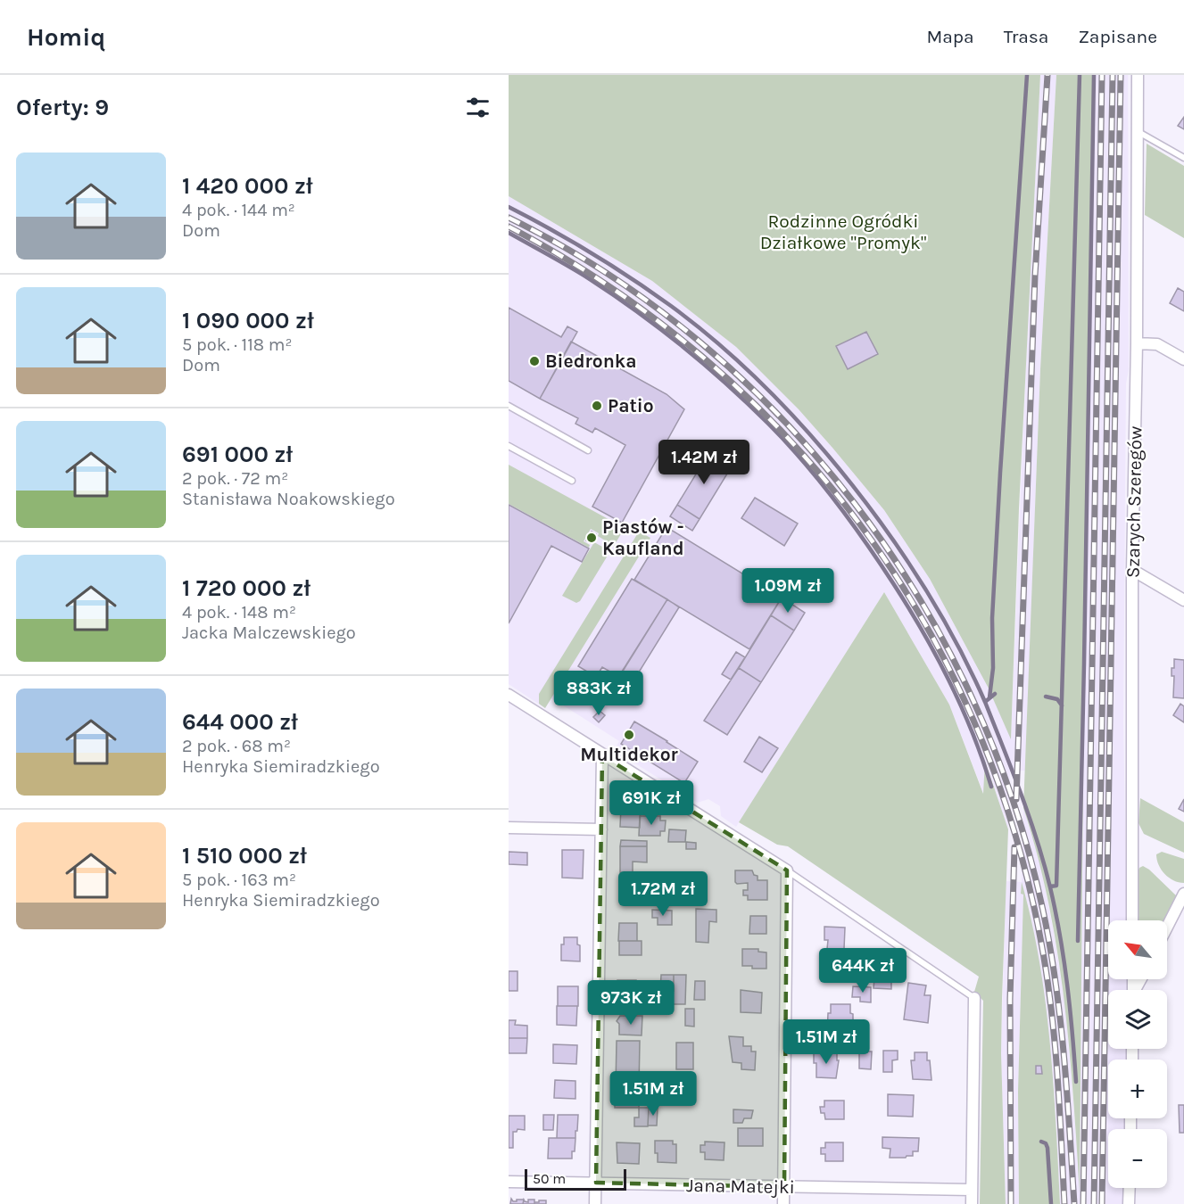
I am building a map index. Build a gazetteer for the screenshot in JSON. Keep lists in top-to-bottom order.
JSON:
{
  "streets": {
    "street": ["Szarych Szeregów", "Jana Matejki"]
  },
  "parks": ["Rodzinne Ogródki Działkowe \"Promyk\""],
  "places": [
    "Biedronka",
    "Patio",
    "Piastów - Kaufland",
    "Multidekor"
  ],
  "scale_bar": "50 m",
  "north": "top left",
  "page": {
    "header": "Homiq",
    "nav": ["Mapa", "Trasa", "Zapisane"],
    "heading": "Oferty: 9",
    "list": [
      {
        "name": "1 420 000 zł",
        "note": "4 pok. · 144 m² · Dom"
      },
      {
        "name": "1 090 000 zł",
        "note": "5 pok. · 118 m² · Dom"
      },
      {
        "name": "691 000 zł",
        "note": "2 pok. · 72 m² · Stanisława Noakowskiego"
      },
      {
        "name": "1 720 000 zł",
        "note": "4 pok. · 148 m² · Jacka Malczewskiego"
      },
      {
        "name": "644 000 zł",
        "note": "2 pok. · 68 m² · Henryka Siemiradzkiego"
      },
      {
        "name": "1 510 000 zł",
        "note": "5 pok. · 163 m² · Henryka Siemiradzkiego"
      }
    ],
    "price": [
      "1.42M zł",
      "1.09M zł",
      "883K zł",
      "691K zł",
      "1.72M zł",
      "644K zł",
      "973K zł",
      "1.51M zł",
      "1.51M zł"
    ],
    "map_buttons": ["+", "−"],
    "scale": "50 m"
  }
}
